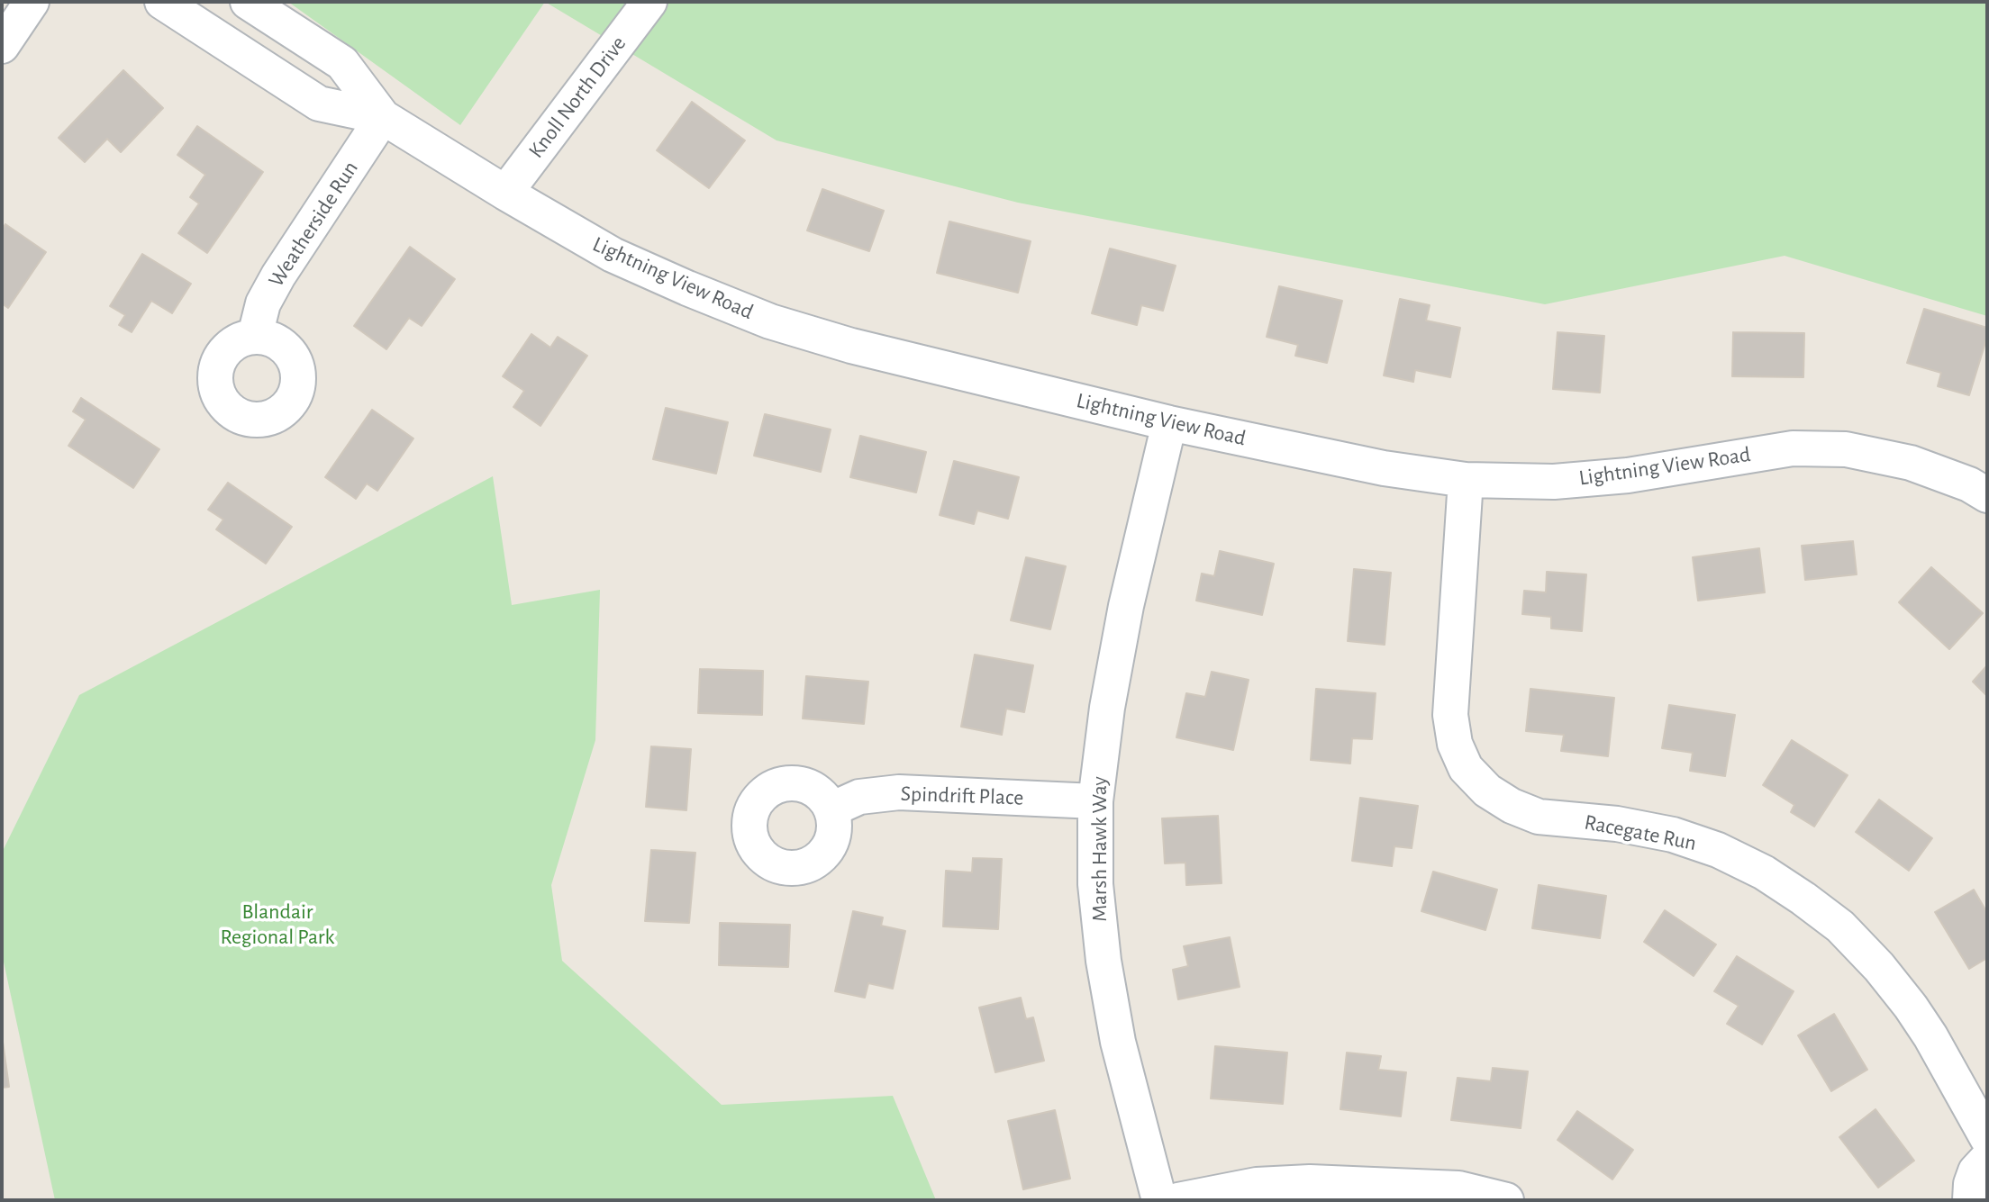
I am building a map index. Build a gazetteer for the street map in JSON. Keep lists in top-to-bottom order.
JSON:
{
  "streets": {
    "street": [
      "Knoll North Drive",
      "Weatherside Run",
      "Lightning View Road",
      "Spindrift Place",
      "Racegate Run",
      "Marsh Hawk Way"
    ]
  },
  "crossings": [
    ["Knoll North Drive", "Lightning View Road"],
    ["Weatherside Run", "Lightning View Road"],
    ["Lightning View Road", "Racegate Run"],
    ["Lightning View Road", "Marsh Hawk Way"],
    ["Spindrift Place", "Marsh Hawk Way"]
  ],
  "parks": ["Blandair Regional Park"]
}
